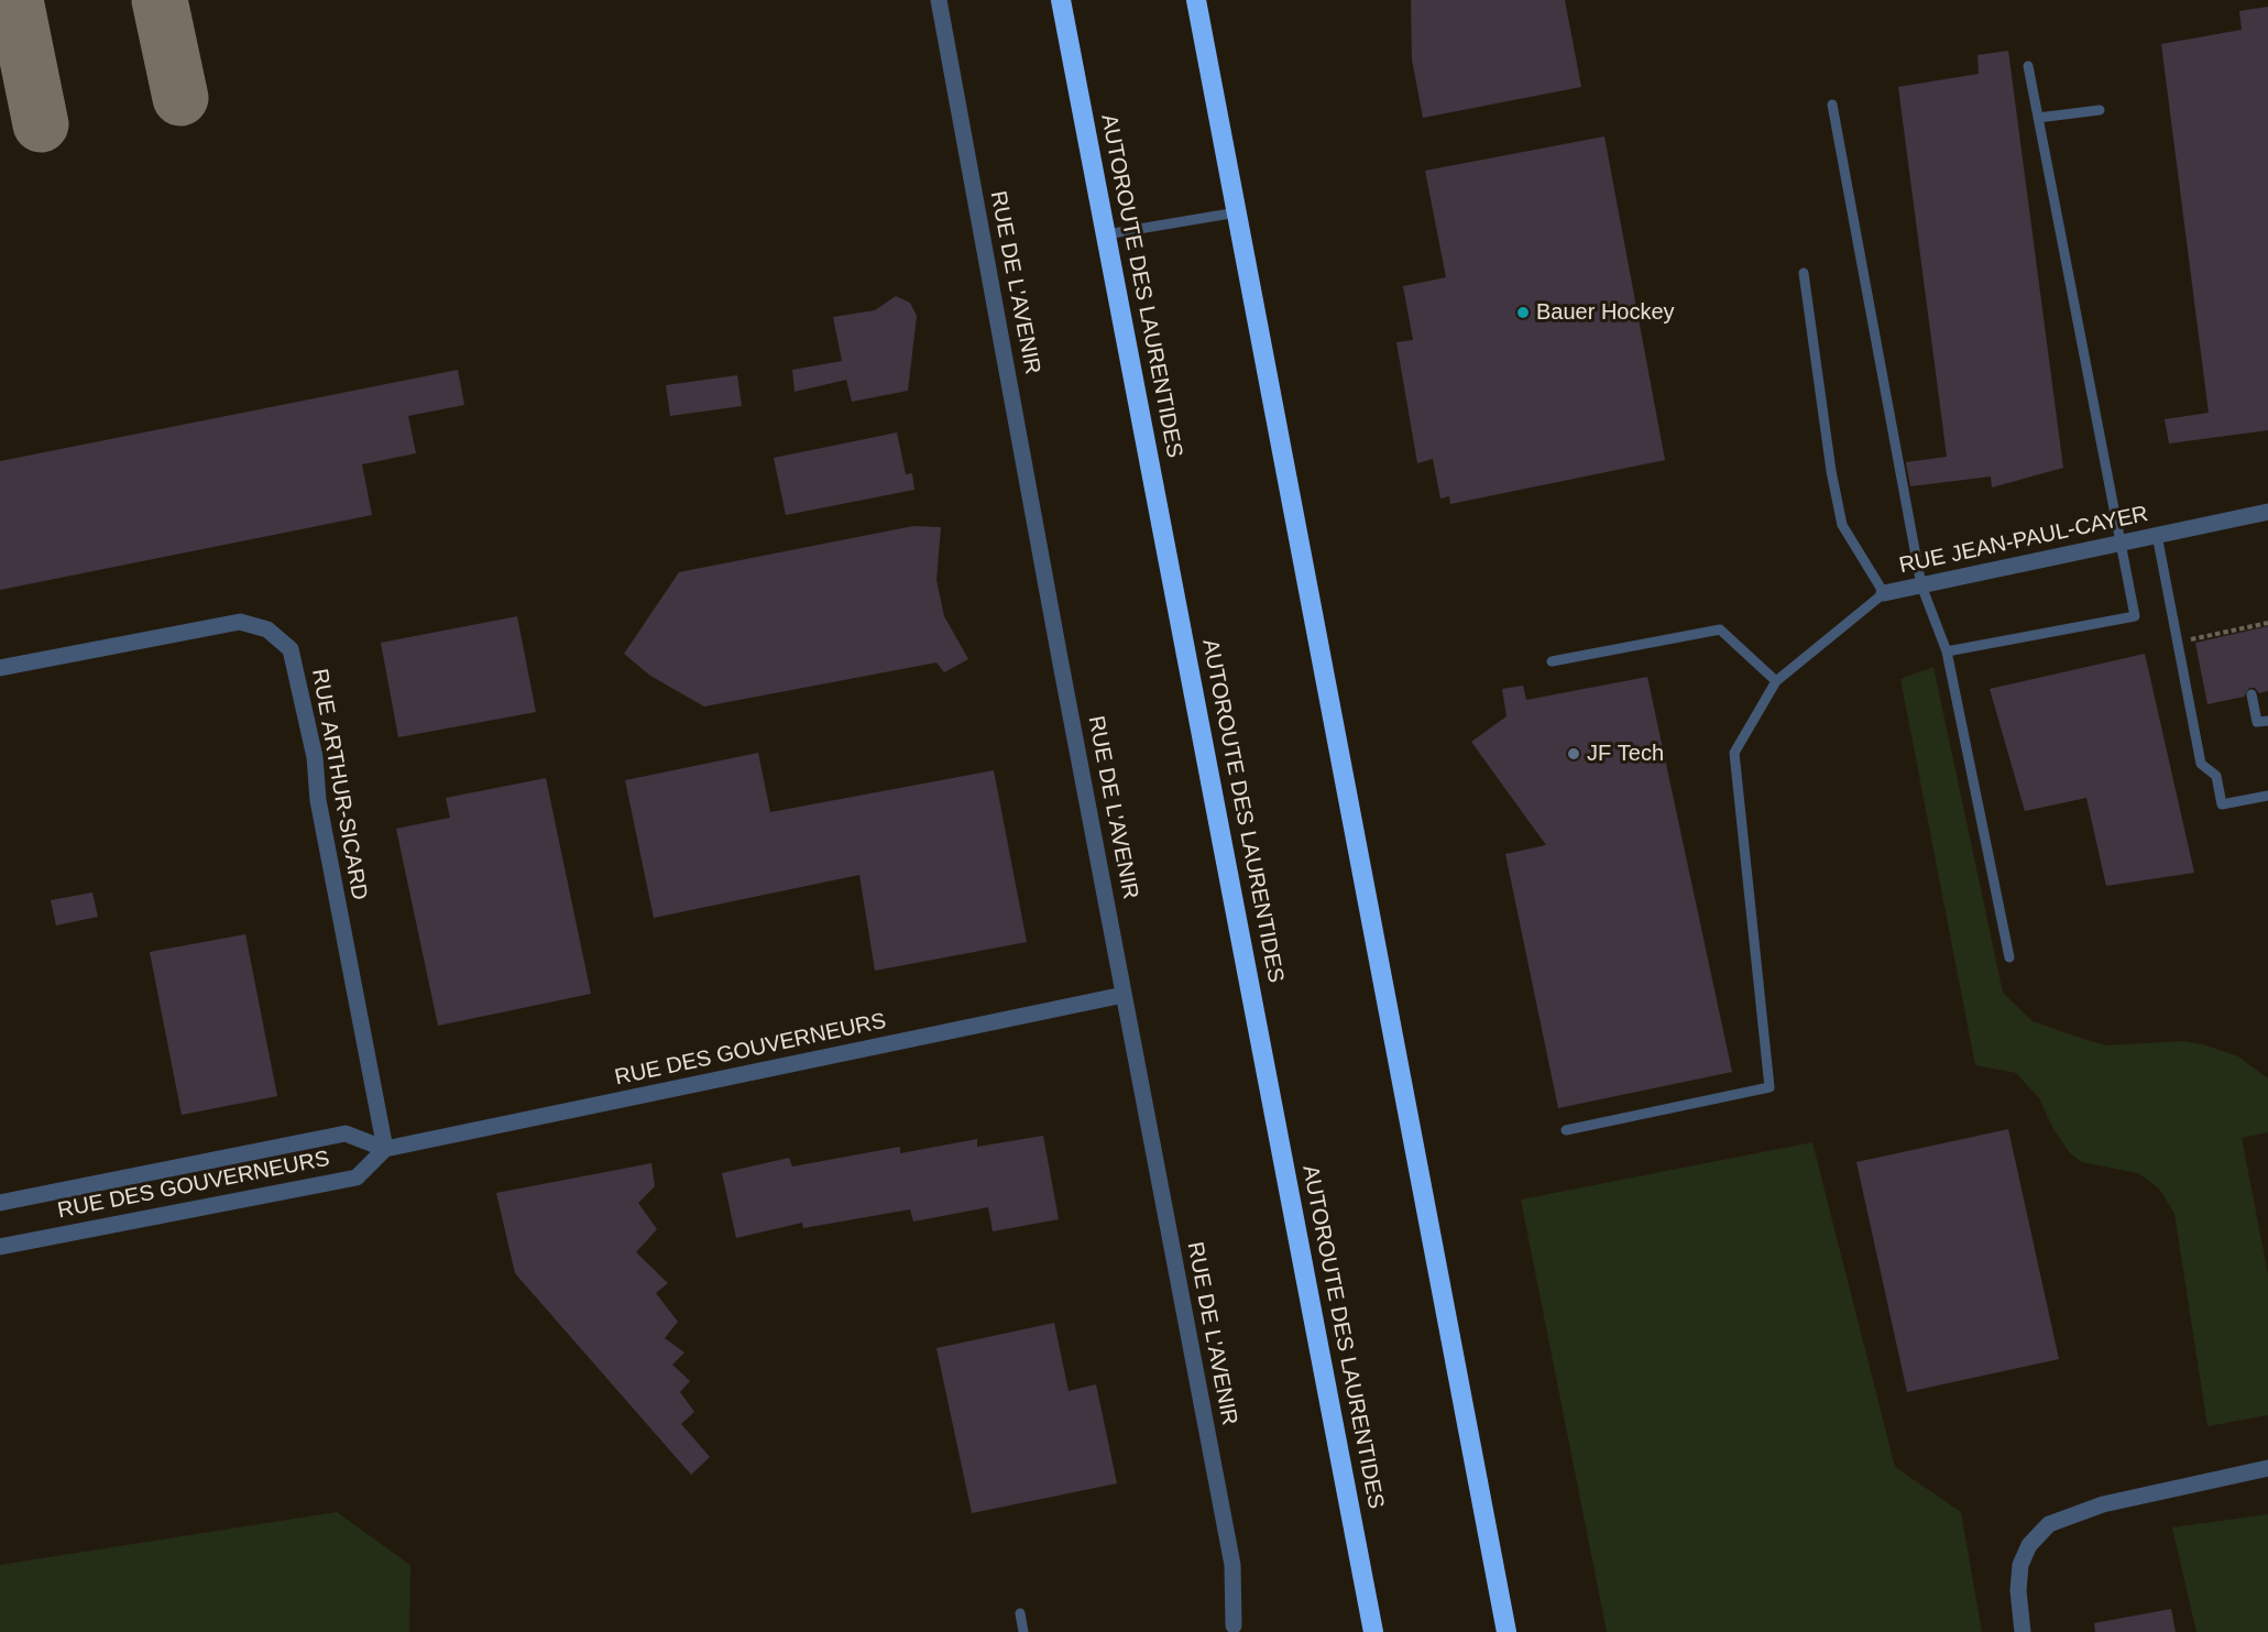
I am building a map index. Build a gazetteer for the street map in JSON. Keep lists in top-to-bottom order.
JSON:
{
  "streets": {
    "highway": ["AUTOROUTE DES LAURENTIDES"],
    "street": [
      "RUE DE L'AVENIR",
      "RUE JEAN-PAUL-CAYER",
      "RUE ARTHUR-SICARD",
      "RUE DES GOUVERNEURS"
    ]
  },
  "crossings": [
    ["RUE DE L'AVENIR", "RUE DES GOUVERNEURS"],
    ["RUE ARTHUR-SICARD", "RUE DES GOUVERNEURS"]
  ],
  "places": ["Bauer Hockey", "JF Tech"]
}
